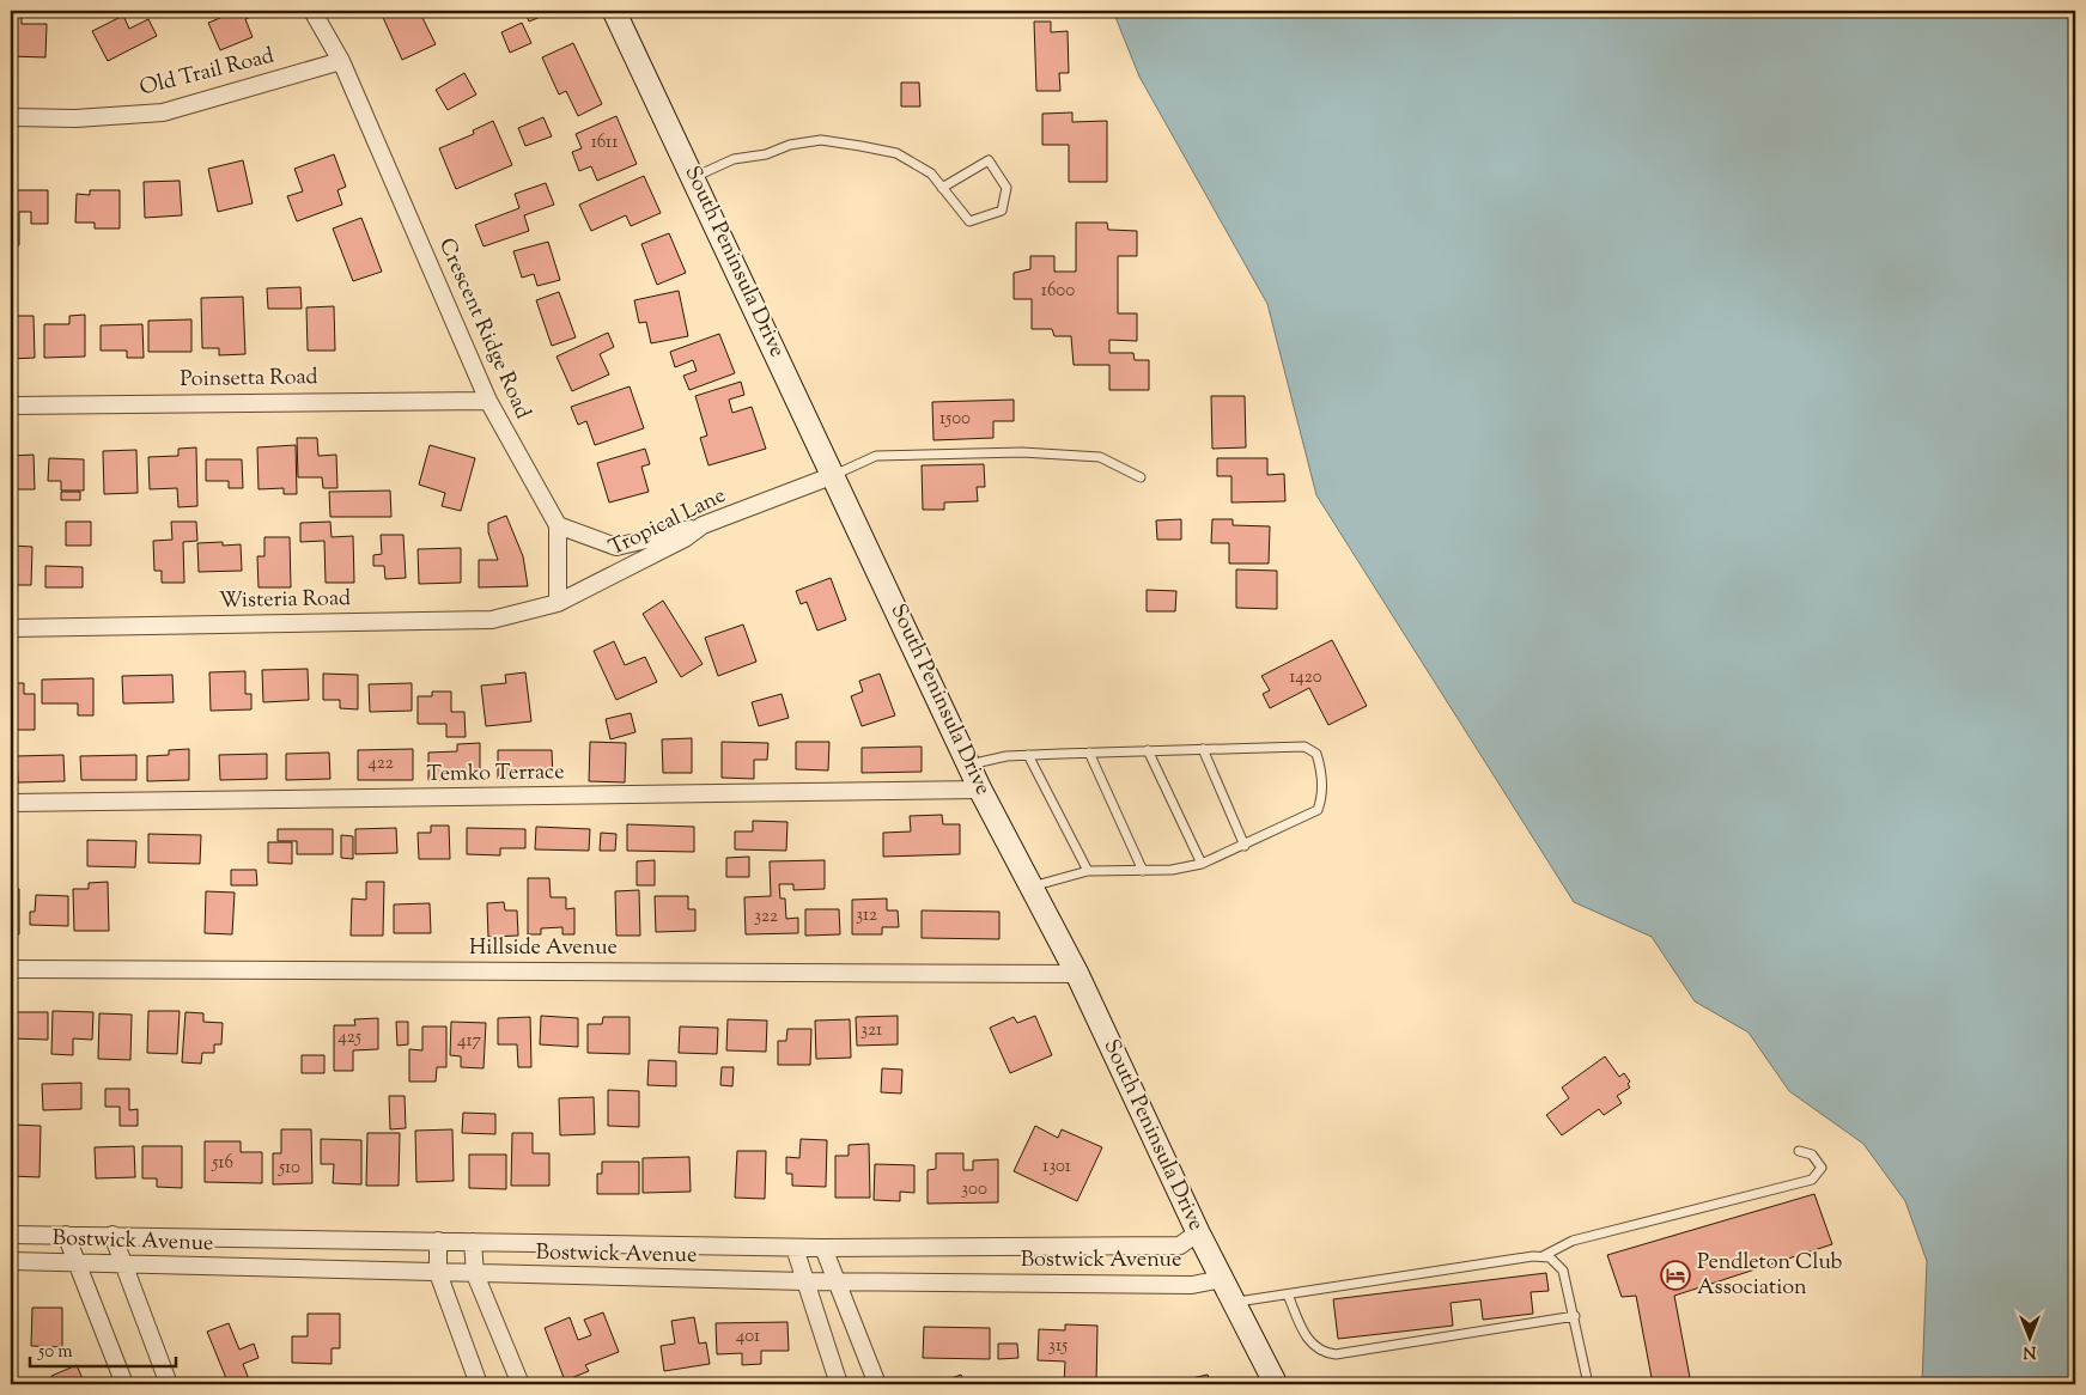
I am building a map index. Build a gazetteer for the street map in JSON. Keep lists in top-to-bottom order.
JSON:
{
  "streets": {
    "main road": ["South Peninsula Drive"],
    "street": [
      "Old Trail Road",
      "Crescent Ridge Road",
      "Poinsetta Road",
      "Tropical Lane",
      "Wisteria Road",
      "Temko Terrace",
      "Hillside Avenue",
      "Bostwick Avenue"
    ]
  },
  "crossings": [
    ["Old Trail Road", "Crescent Ridge Road"],
    ["South Peninsula Drive", "Tropical Lane"],
    ["South Peninsula Drive", "Temko Terrace"],
    ["South Peninsula Drive", "Hillside Avenue"],
    ["South Peninsula Drive", "Bostwick Avenue"],
    ["Crescent Ridge Road", "Poinsetta Road"],
    ["Tropical Lane", "Wisteria Road"]
  ],
  "places": {
    "hotel": ["Pendleton Club Association"]
  },
  "house_numbers": [
    "1611",
    "1600",
    "1500",
    "1420",
    "422",
    "312",
    "322",
    "321",
    "425",
    "417",
    "516",
    "1301",
    "510",
    "300",
    "401",
    "315"
  ],
  "scale_bar": "50 m",
  "north": "bottom"
}
